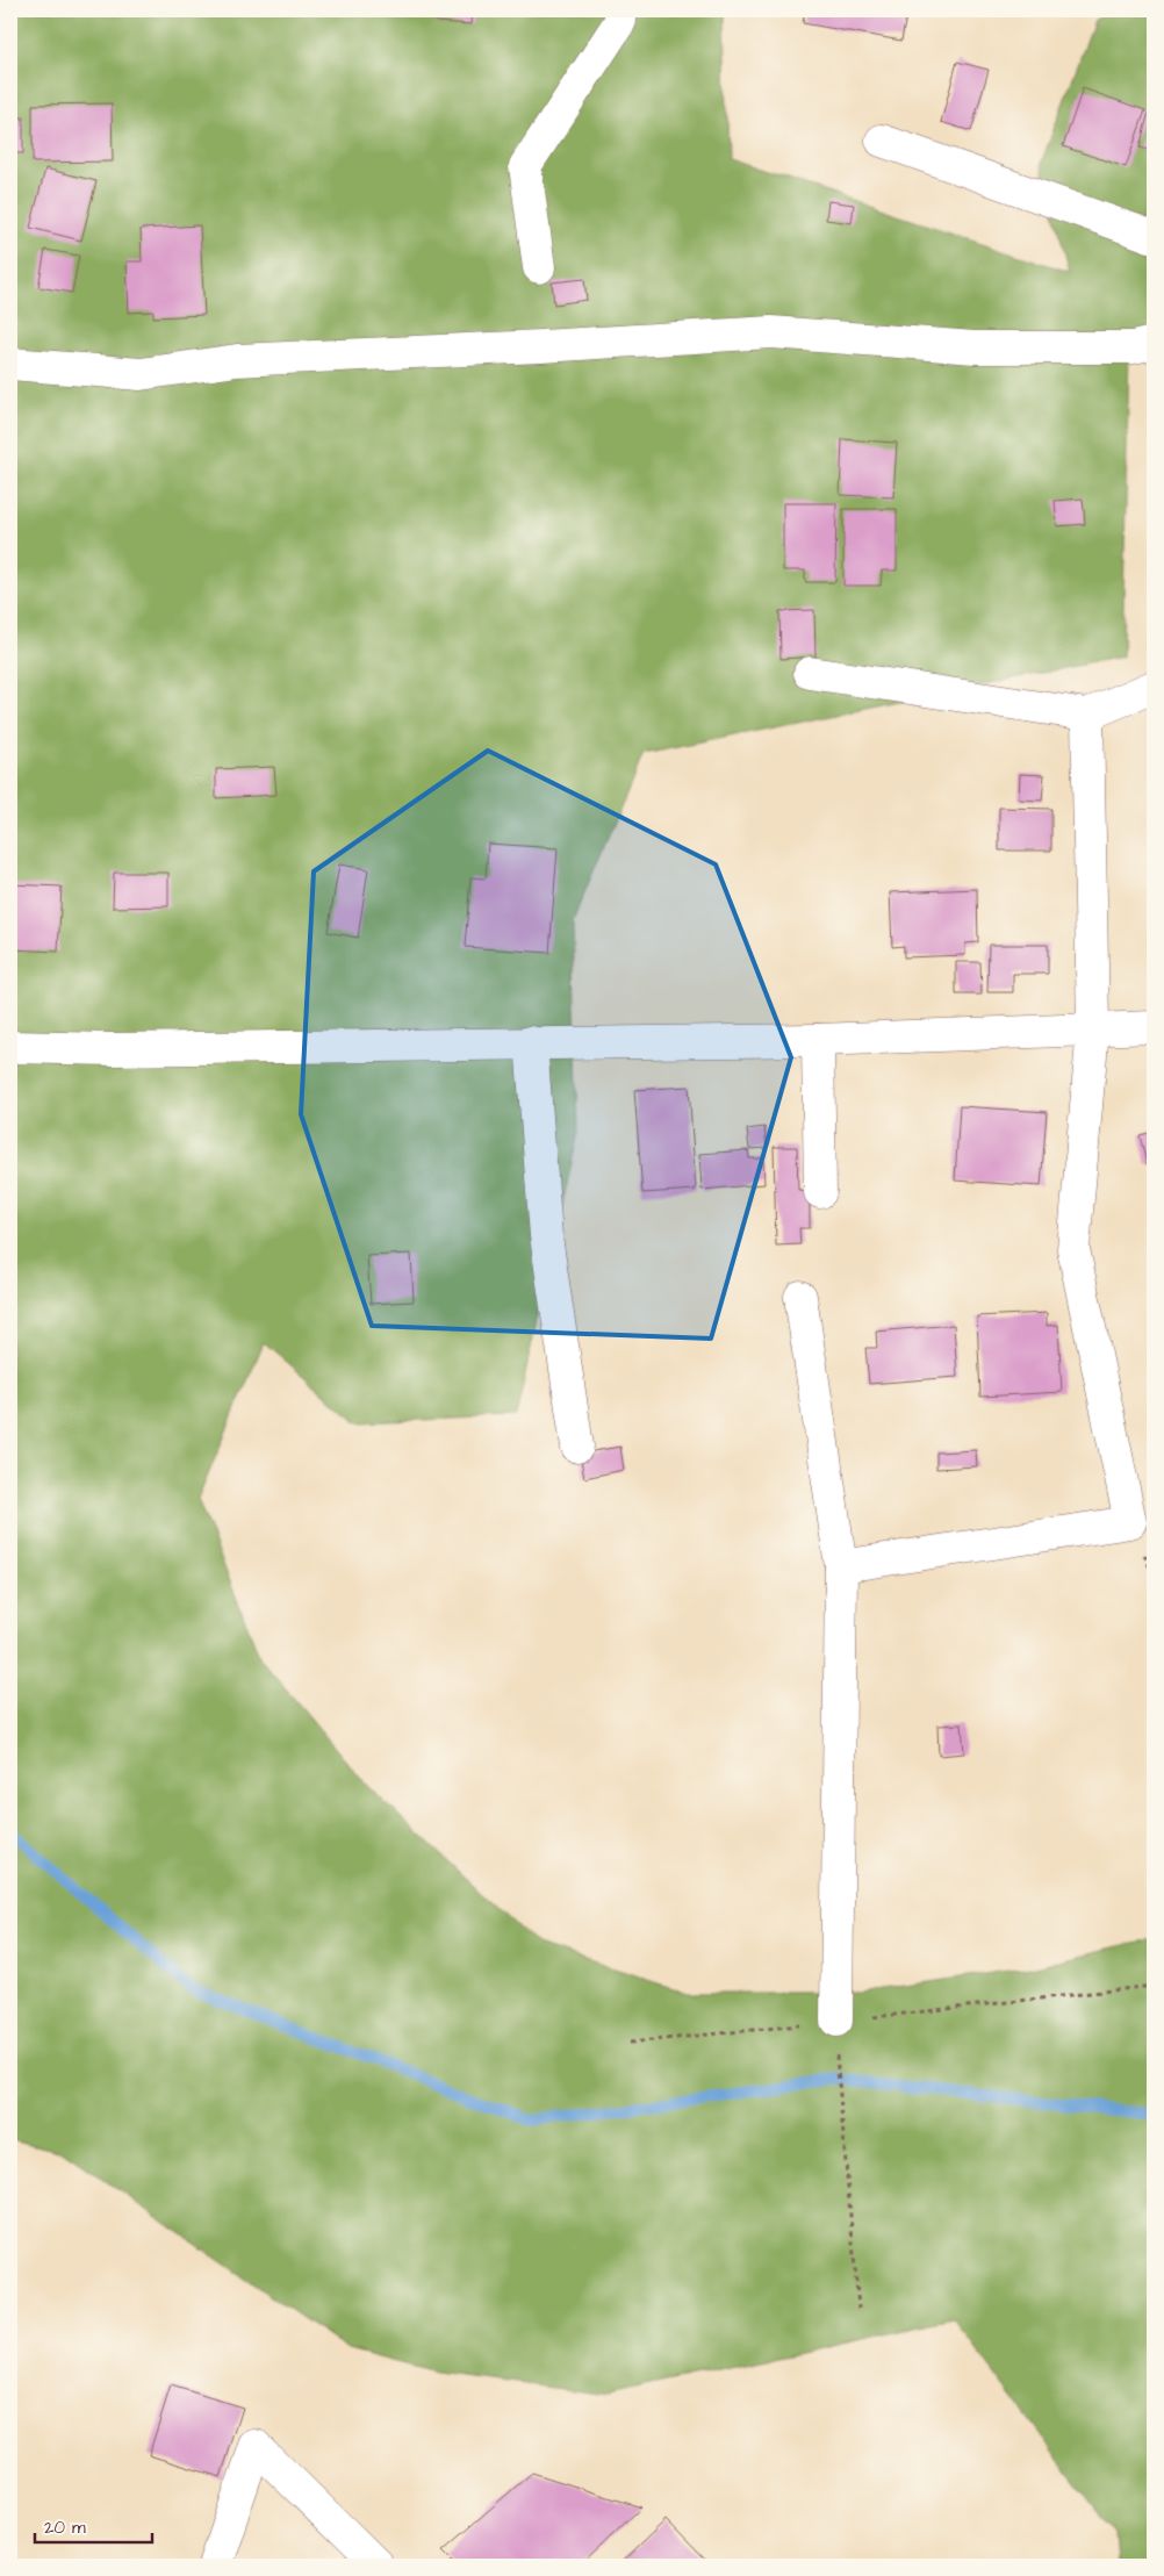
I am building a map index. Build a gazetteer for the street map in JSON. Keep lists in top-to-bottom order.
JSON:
{
  "scale_bar": "20 m"
}
